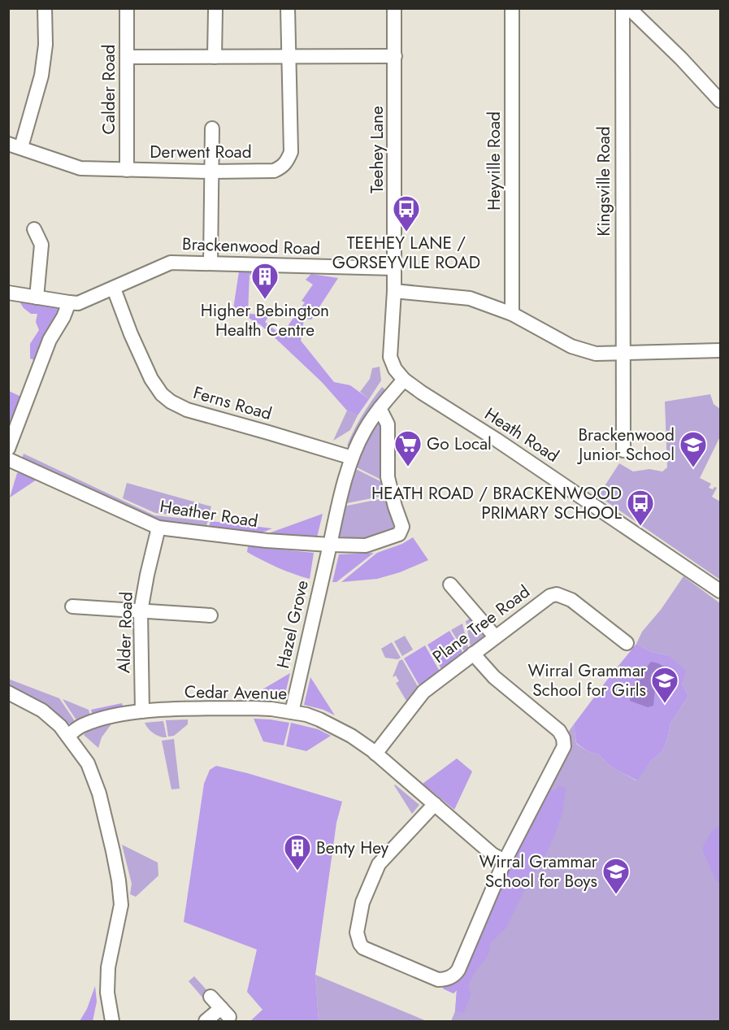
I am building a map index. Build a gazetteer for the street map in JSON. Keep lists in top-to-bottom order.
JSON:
{
  "streets": {
    "street": [
      "Calder Road",
      "Teehey Lane",
      "Derwent Road",
      "Heyville Road",
      "Kingsville Road",
      "Brackenwood Road",
      "Ferns Road",
      "Heath Road",
      "Heather Road",
      "Hazel Grove",
      "Plane Tree Road",
      "Alder Road",
      "Cedar Avenue"
    ]
  },
  "crossings": [
    ["Calder Road", "Derwent Road"],
    ["Teehey Lane", "Brackenwood Road"],
    ["Teehey Lane", "Heath Road"],
    ["Brackenwood Road", "Ferns Road"],
    ["Ferns Road", "Hazel Grove"],
    ["Heath Road", "Hazel Grove"],
    ["Heather Road", "Hazel Grove"],
    ["Heather Road", "Alder Road"],
    ["Hazel Grove", "Cedar Avenue"],
    ["Plane Tree Road", "Cedar Avenue"],
    ["Alder Road", "Cedar Avenue"]
  ],
  "places": {
    "bus stop": ["TEEHEY LANE / GORSEYVILE ROAD", "HEATH ROAD / BRACKENWOOD PRIMARY SCHOOL"],
    "building": ["Higher Bebington Health Centre", "Benty Hey"],
    "supermarket": ["Go Local"],
    "school or university": ["Brackenwood Junior School", "Wirral Grammar School for Girls", "Wirral Grammar School for Boys"]
  }
}
